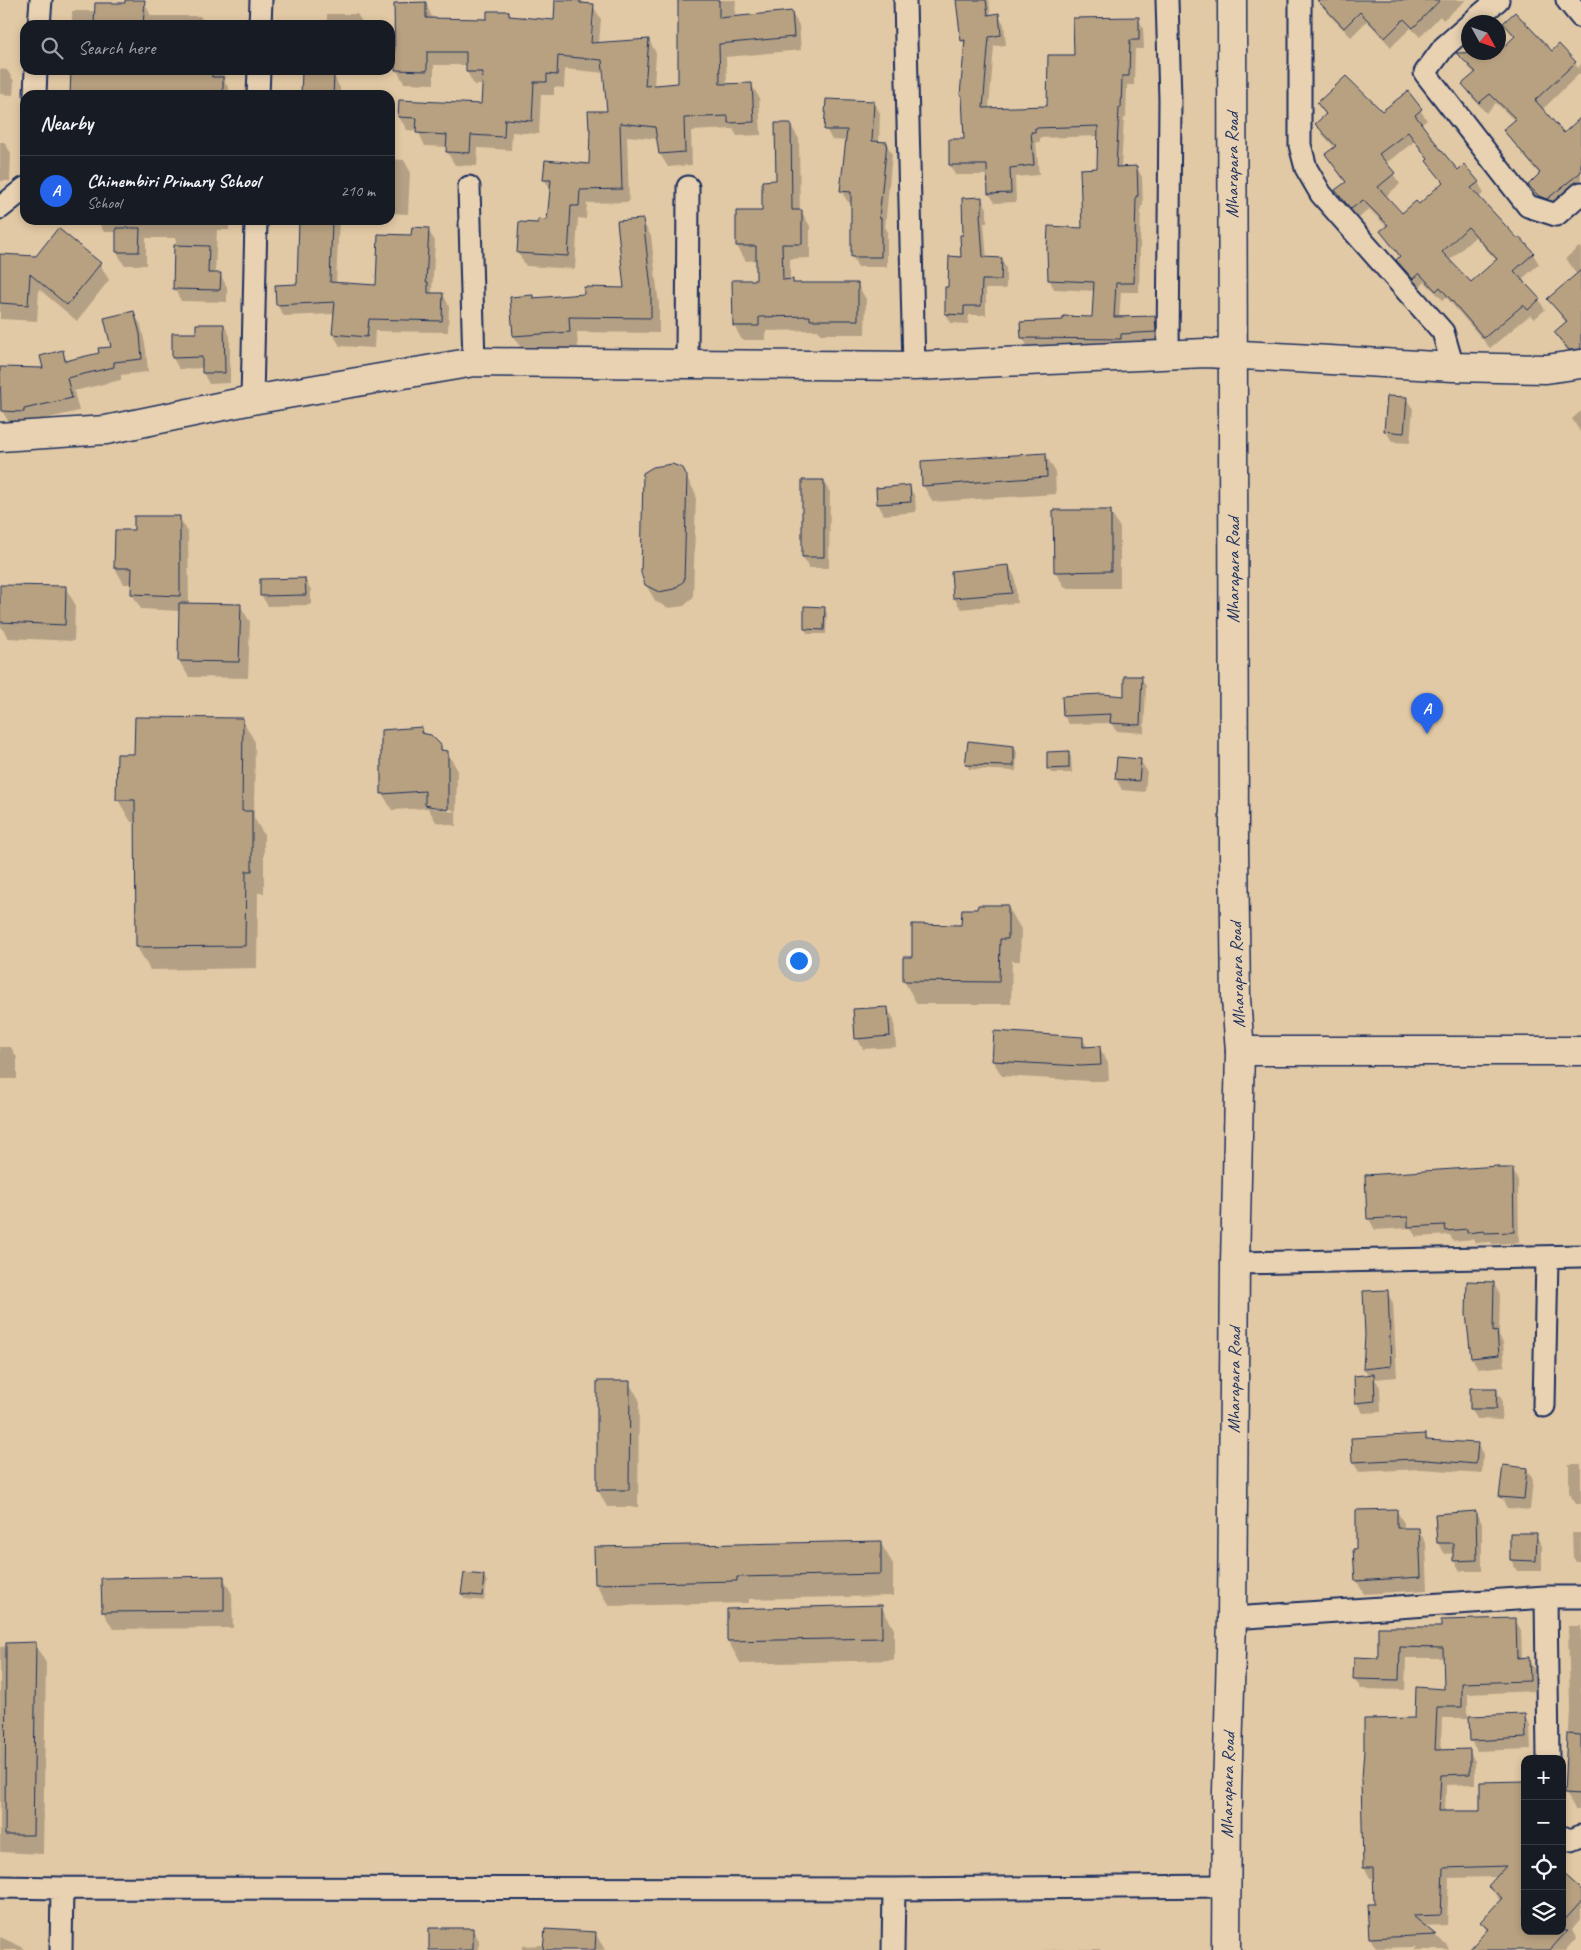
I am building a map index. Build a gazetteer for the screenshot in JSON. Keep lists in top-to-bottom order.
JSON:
{
  "streets": {
    "main road": ["Mharapara Road"]
  },
  "north": "bottom right",
  "page": {
    "search": "Search here",
    "heading": "Nearby",
    "list": [
      {
        "mark": "A",
        "name": "Chinembiri Primary School",
        "note": "School",
        "value": "210 m"
      }
    ],
    "pins": "A",
    "map_buttons": ["+", "−"]
  }
}
